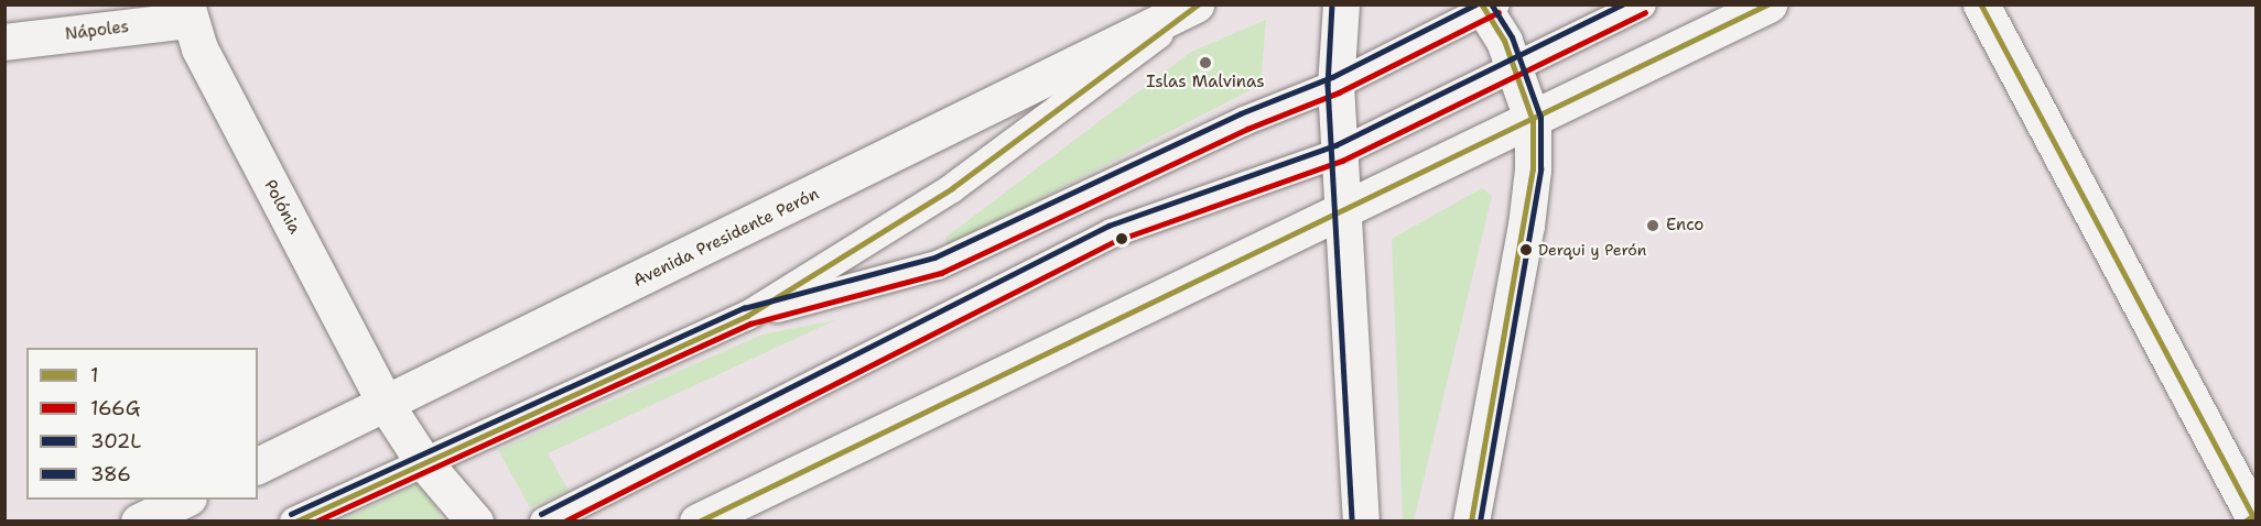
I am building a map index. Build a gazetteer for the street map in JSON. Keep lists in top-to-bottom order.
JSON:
{
  "streets": {
    "main road": ["Nápoles", "Polónia", "Avenida Presidente Perón"]
  },
  "crossings": [
    ["Nápoles", "Polónia"],
    ["Polónia", "Avenida Presidente Perón"]
  ],
  "places": ["Islas Malvinas", "Enco", "Derqui y Perón"],
  "lines": [
    "transit line 1",
    "transit line 302L",
    "transit line 386",
    "transit line 166G"
  ],
  "legend": [
    "1",
    "166G",
    "302L",
    "386"
  ]
}
